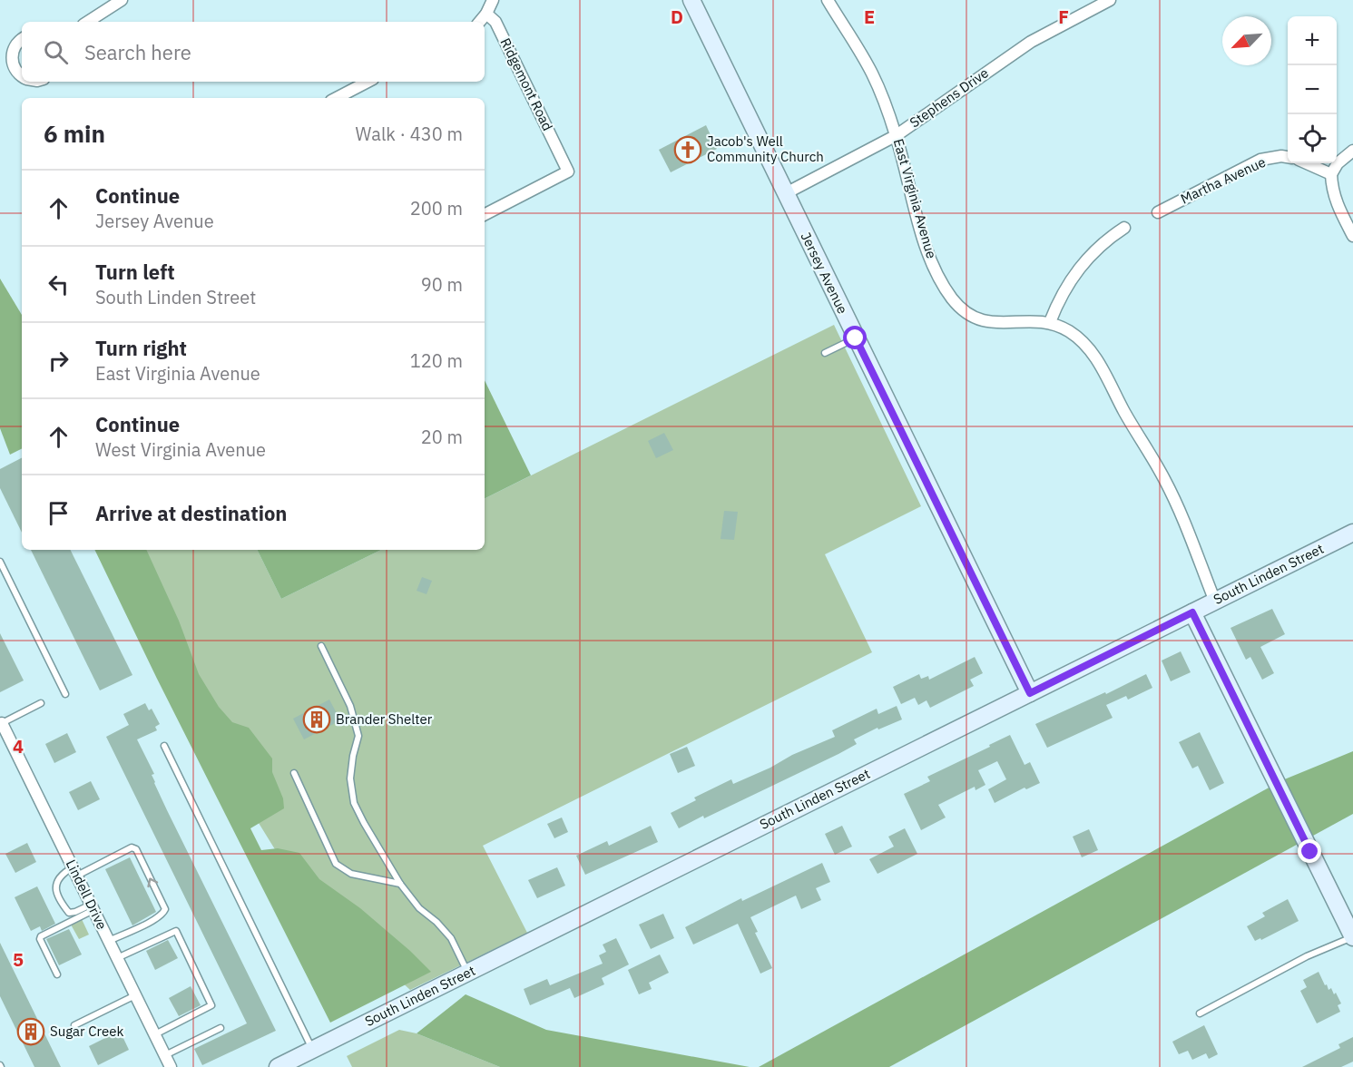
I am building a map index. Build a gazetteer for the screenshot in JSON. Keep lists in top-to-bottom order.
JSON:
{
  "streets": {
    "main road": ["Jersey Avenue", "South Linden Street"],
    "street": [
      "Ridgemont Road",
      "Stephens Drive",
      "Martha Avenue",
      "East Virginia Avenue",
      "Lindell Drive"
    ]
  },
  "crossings": [
    ["Stephens Drive", "East Virginia Avenue"],
    ["Stephens Drive", "Jersey Avenue"],
    ["East Virginia Avenue", "South Linden Street"],
    ["Jersey Avenue", "South Linden Street"]
  ],
  "places": {
    "church": ["Jacob's Well Community Church"],
    "building": ["Brander Shelter", "Sugar Creek"]
  },
  "north": "bottom left",
  "page": {
    "map_buttons": ["+", "−"],
    "search": "Search here",
    "heading": ["6 min", "Walk · 430 m"],
    "list": [
      ["Continue", "Jersey Avenue", "200 m"],
      ["Turn left", "South Linden Street", "90 m"],
      ["Turn right", "East Virginia Avenue", "120 m"],
      ["Continue", "West Virginia Avenue", "20 m"],
      "Arrive at destination"
    ]
  },
  "grid": {
    "columns": ["D", "E", "F"],
    "rows": ["4", "5"]
  }
}
